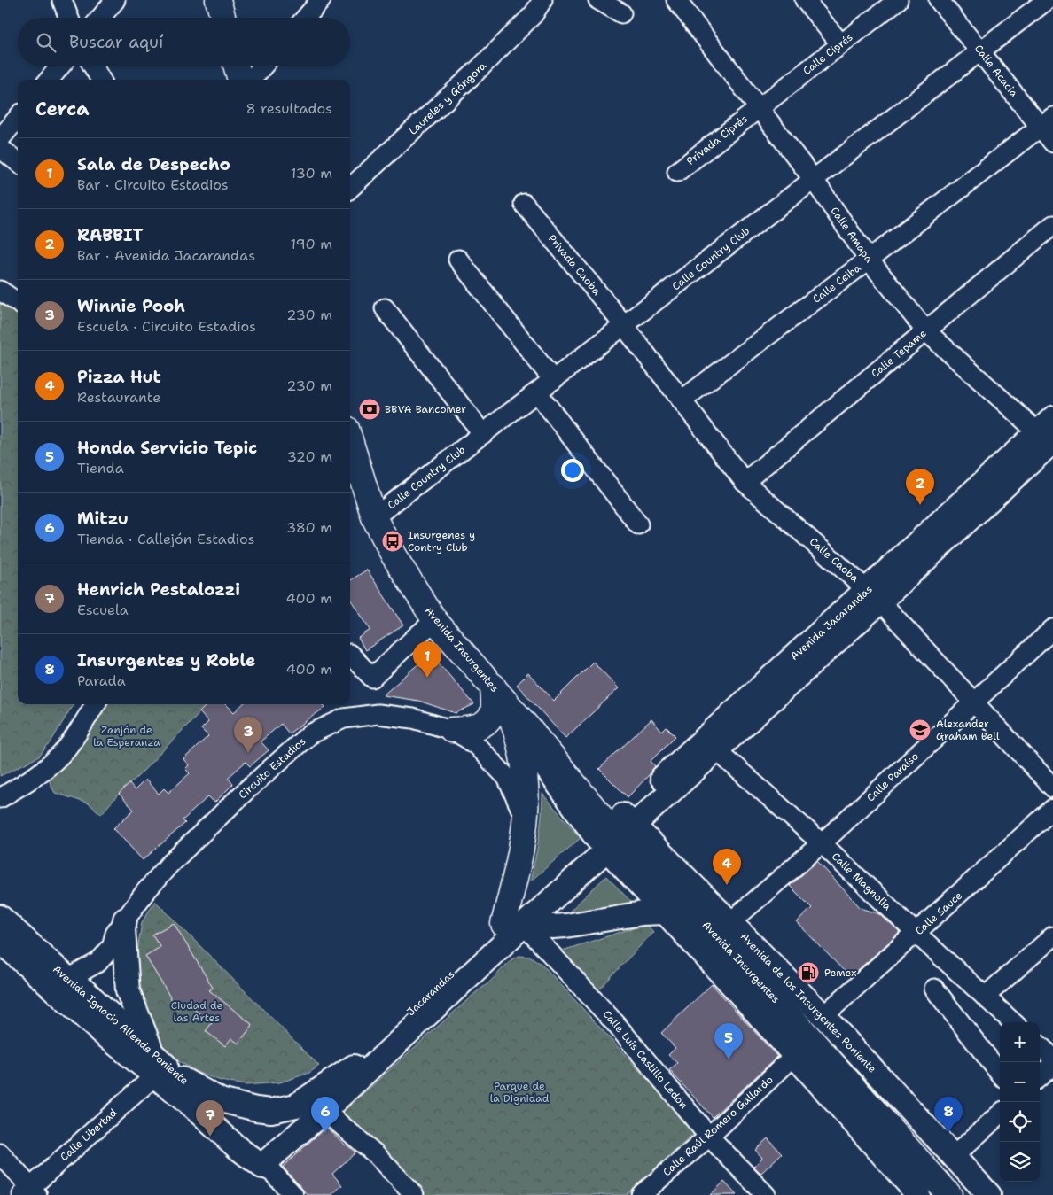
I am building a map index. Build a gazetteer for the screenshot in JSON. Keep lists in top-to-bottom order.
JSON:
{
  "streets": {
    "highway": ["Avenida Insurgentes"],
    "main road": [
      "Avenida Jacarandas",
      "Jacarandas",
      "Avenida de los Insurgentes Poniente",
      "Avenida Ignacio Allende Poniente"
    ],
    "street": [
      "Calle Ciprés",
      "Calle Acacia",
      "Laureles y Góngora",
      "Privada Ciprés",
      "Calle Amapa",
      "Calle Country Club",
      "Privada Caoba",
      "Calle Ceiba",
      "Calle Tepame",
      "Calle Caoba",
      "Circuito Estadios",
      "Calle Paraíso",
      "Calle Magnolia",
      "Calle Sauce",
      "Calle Luis Castillo Ledón",
      "Calle Raúl Romero Gallardo",
      "Calle Libertad"
    ]
  },
  "crossings": [
    ["Calle Ciprés", "Privada Ciprés"],
    ["Calle Ciprés", "Calle Amapa"],
    ["Calle Acacia", "Calle Country Club"],
    ["Calle Acacia", "Calle Ceiba"],
    ["Privada Ciprés", "Calle Amapa"],
    ["Calle Amapa", "Calle Country Club"],
    ["Calle Amapa", "Calle Ceiba"],
    ["Calle Amapa", "Calle Tepame"],
    ["Calle Amapa", "Avenida Jacarandas"],
    ["Calle Country Club", "Privada Caoba"],
    ["Calle Country Club", "Calle Caoba"],
    ["Calle Country Club", "Avenida Insurgentes"],
    ["Privada Caoba", "Calle Caoba"],
    ["Calle Ceiba", "Calle Caoba"],
    ["Calle Tepame", "Calle Caoba"],
    ["Calle Caoba", "Avenida Jacarandas"],
    ["Calle Caoba", "Calle Paraíso"],
    ["Avenida Jacarandas", "Avenida Insurgentes"],
    ["Avenida Jacarandas", "Calle Magnolia"],
    ["Avenida Jacarandas", "Jacarandas"],
    ["Avenida Jacarandas", "Avenida de los Insurgentes Poniente"],
    ["Avenida Insurgentes", "Jacarandas"],
    ["Avenida Insurgentes", "Avenida de los Insurgentes Poniente"],
    ["Circuito Estadios", "Avenida Ignacio Allende Poniente"],
    ["Calle Paraíso", "Calle Magnolia"],
    ["Calle Paraíso", "Avenida de los Insurgentes Poniente"],
    ["Calle Magnolia", "Calle Sauce"],
    ["Calle Sauce", "Avenida de los Insurgentes Poniente"],
    ["Jacarandas", "Avenida de los Insurgentes Poniente"],
    ["Jacarandas", "Avenida Ignacio Allende Poniente"],
    ["Jacarandas", "Calle Luis Castillo Ledón"],
    ["Avenida Ignacio Allende Poniente", "Calle Libertad"],
    ["Calle Luis Castillo Ledón", "Calle Raúl Romero Gallardo"]
  ],
  "parks": ["Zanjón de la Esperanza", "Ciudad de las Artes", "Parque de la Dignidad"],
  "places": {
    "bank": ["BBVA Bancomer"],
    "bus stop": ["Insurgenes y Contry Club"],
    "school or university": ["Alexander Graham Bell"],
    "fuel station": ["Pemex"]
  },
  "page": {
    "search": "Buscar aquí",
    "heading": ["Cerca", "8 resultados"],
    "list": [
      {
        "mark": "1",
        "name": "Sala de Despecho",
        "note": "Bar · Circuito Estadios",
        "value": "130 m"
      },
      {
        "mark": "2",
        "name": "RABBIT",
        "note": "Bar · Avenida Jacarandas",
        "value": "190 m"
      },
      {
        "mark": "3",
        "name": "Winnie Pooh",
        "note": "Escuela · Circuito Estadios",
        "value": "230 m"
      },
      {
        "mark": "4",
        "name": "Pizza Hut",
        "note": "Restaurante",
        "value": "230 m"
      },
      {
        "mark": "5",
        "name": "Honda Servicio Tepic",
        "note": "Tienda",
        "value": "320 m"
      },
      {
        "mark": "6",
        "name": "Mitzu",
        "note": "Tienda · Callejón Estadios",
        "value": "380 m"
      },
      {
        "mark": "7",
        "name": "Henrich Pestalozzi",
        "note": "Escuela",
        "value": "400 m"
      },
      {
        "mark": "8",
        "name": "Insurgentes y Roble",
        "note": "Parada",
        "value": "400 m"
      }
    ],
    "pins": [
      "2",
      "1",
      "3",
      "4",
      "5",
      "6",
      "8",
      "7"
    ],
    "map_buttons": ["+", "−"]
  }
}
